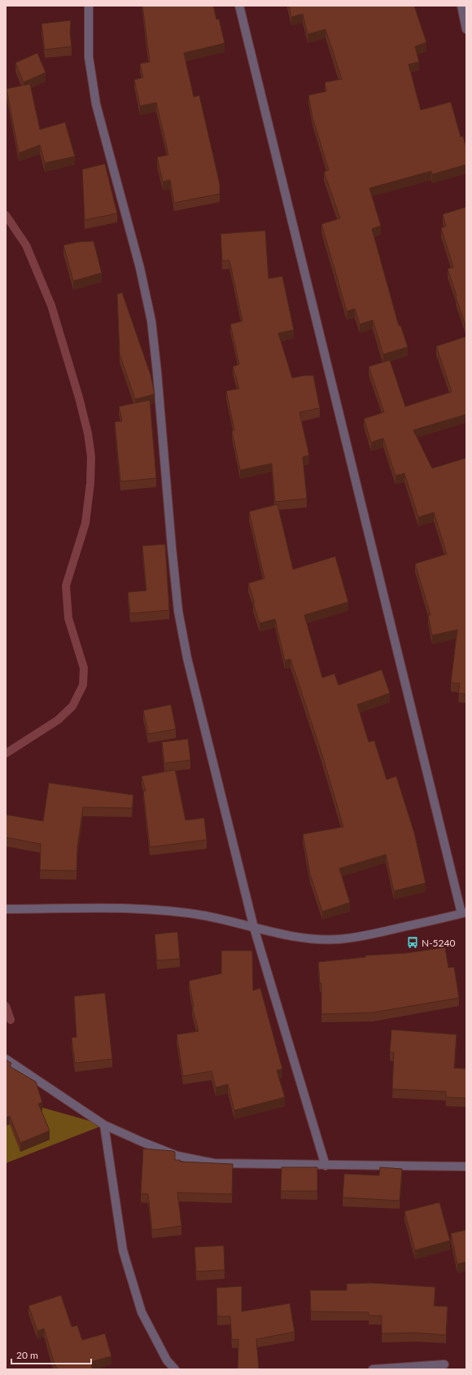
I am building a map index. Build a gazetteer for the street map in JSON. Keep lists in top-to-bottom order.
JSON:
{
  "places": {
    "bus stop": ["N-5240"]
  },
  "scale_bar": "20 m"
}
